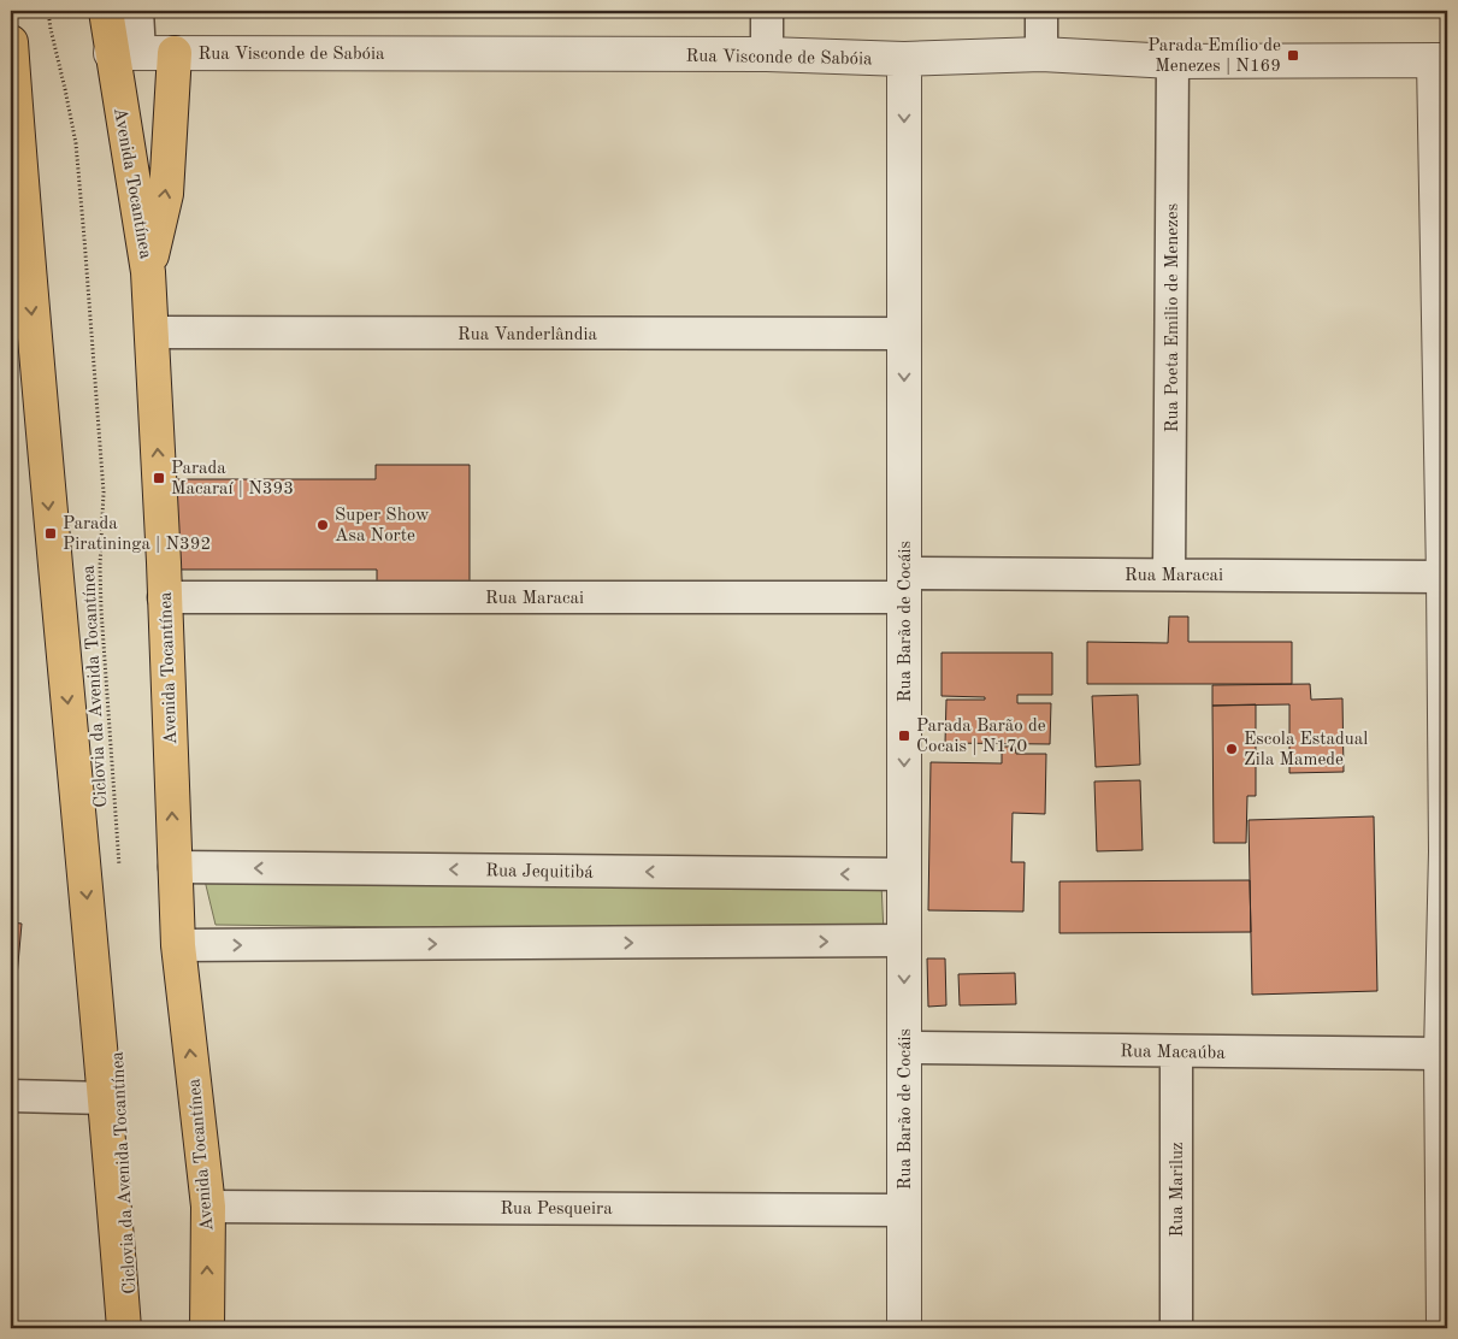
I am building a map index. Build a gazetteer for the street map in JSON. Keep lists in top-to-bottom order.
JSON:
{
  "streets": {
    "main road": ["Avenida Tocantínea"],
    "street": [
      "Rua Visconde de Sabóia",
      "Rua Poeta Emilio de Menezes",
      "Rua Vanderlândia",
      "Rua Maracai",
      "Rua Barão de Cocáis",
      "Rua Jequitibá",
      "Rua Macaúba",
      "Rua Mariluz",
      "Rua Pesqueira"
    ],
    "path": ["Ciclovia da Avenida Tocantínea"]
  },
  "crossings": [
    ["Rua Visconde de Sabóia", "Avenida Tocantínea"],
    ["Rua Visconde de Sabóia", "Rua Poeta Emilio de Menezes"],
    ["Rua Visconde de Sabóia", "Rua Barão de Cocáis"],
    ["Avenida Tocantínea", "Rua Vanderlândia"],
    ["Avenida Tocantínea", "Rua Maracai"],
    ["Avenida Tocantínea", "Rua Jequitibá"],
    ["Avenida Tocantínea", "Rua Pesqueira"],
    ["Rua Poeta Emilio de Menezes", "Rua Maracai"],
    ["Rua Vanderlândia", "Rua Barão de Cocáis"],
    ["Rua Maracai", "Rua Barão de Cocáis"],
    ["Rua Barão de Cocáis", "Rua Jequitibá"],
    ["Rua Barão de Cocáis", "Rua Macaúba"],
    ["Rua Barão de Cocáis", "Rua Pesqueira"],
    ["Rua Macaúba", "Rua Mariluz"]
  ],
  "one_way": ["Rua Barão de Cocáis"],
  "places": {
    "transit": [
      "Parada Emílio de Menezes | N169",
      "Parada Macaraí | N393",
      "Parada Piratininga | N392",
      "Parada Barão de Cocais | N170"
    ],
    "other": ["Super Show Asa Norte", "Escola Estadual Zila Mamede"]
  }
}
